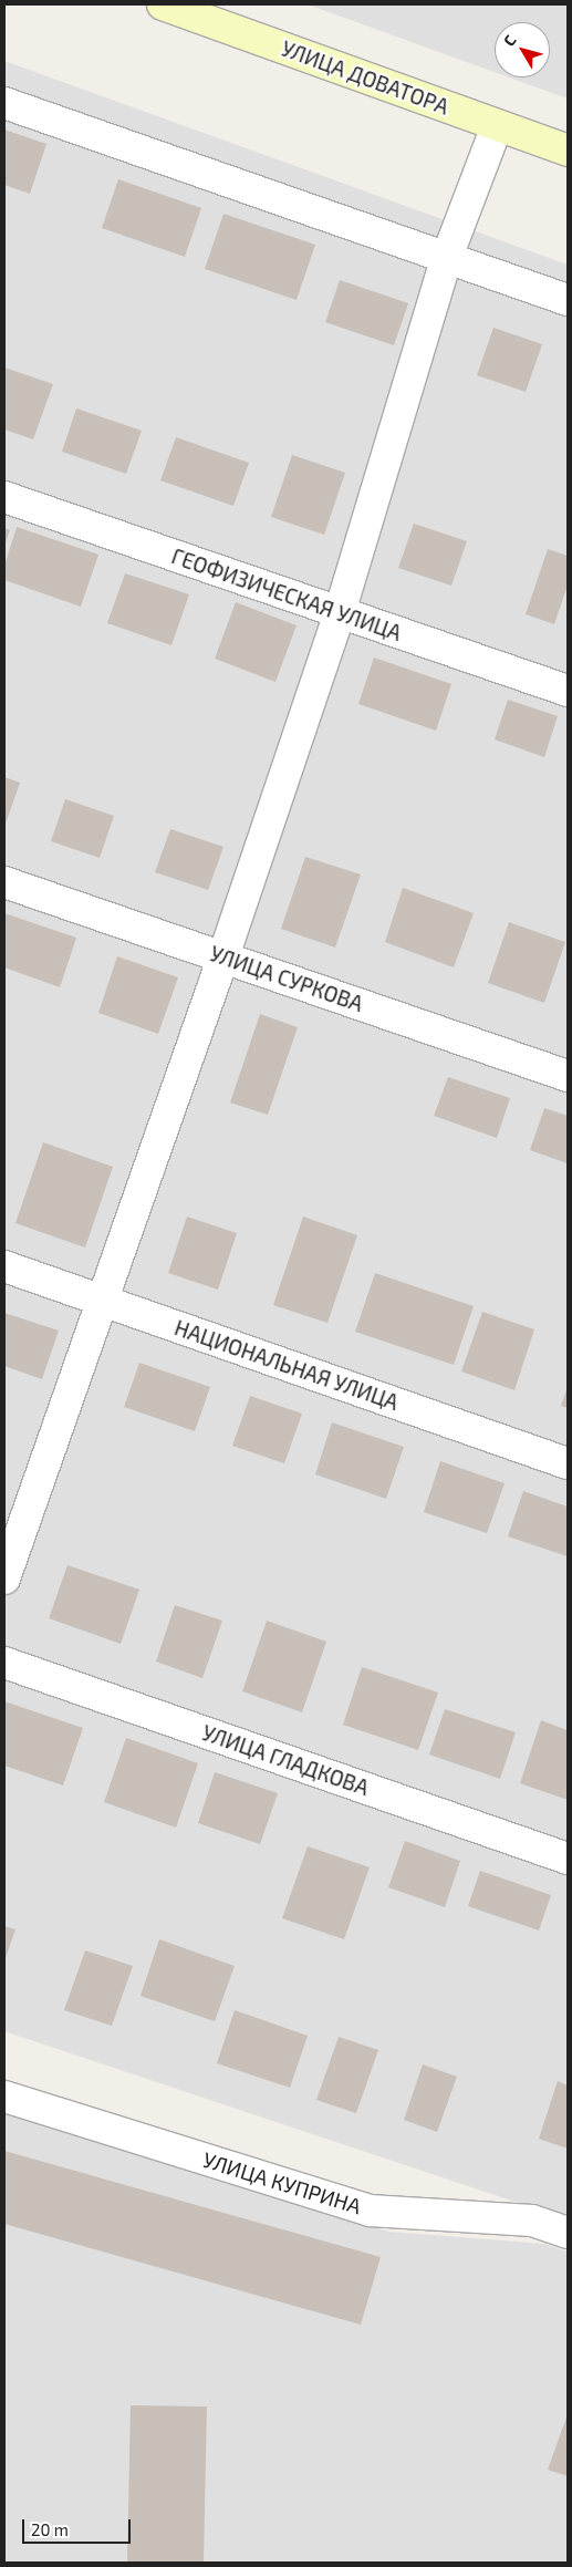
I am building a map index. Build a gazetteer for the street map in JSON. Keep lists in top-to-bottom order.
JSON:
{
  "streets": {
    "main road": ["УЛИЦА ДОВАТОРА"],
    "street": [
      "ГЕОФИЗИЧЕСКАЯ УЛИЦА",
      "УЛИЦА СУРКОВА",
      "НАЦИОНАЛЬНАЯ УЛИЦА",
      "УЛИЦА ГЛАДКОВА",
      "УЛИЦА КУПРИНА"
    ]
  },
  "scale_bar": "20 m",
  "north": "top left"
}
